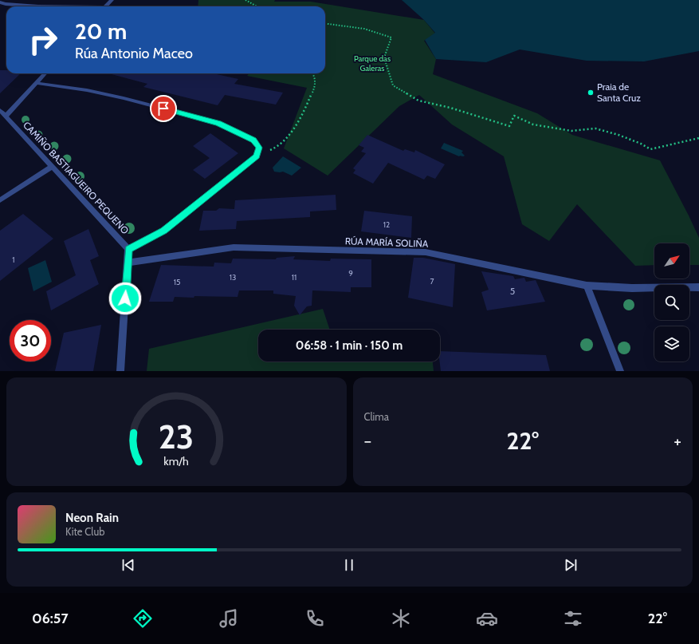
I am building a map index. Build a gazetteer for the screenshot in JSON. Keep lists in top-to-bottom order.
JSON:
{
  "streets": {
    "street": ["CAMIÑO BASTIAGUEIRO PEQUENO", "RÚA MARÍA SOLIÑA"]
  },
  "crossings": [
    ["CAMIÑO BASTIAGUEIRO PEQUENO", "RÚA MARÍA SOLIÑA"]
  ],
  "parks": ["Parque das Galeras"],
  "places": ["Praia de Santa Cruz"],
  "house_numbers": [
    "12",
    "1",
    "9",
    "13",
    "11",
    "7",
    "15",
    "5"
  ],
  "north": "top right",
  "page": {
    "turn": ["20 m", "Rúa Antonio Maceo"],
    "limit": "30",
    "trip": "06:58 · 1 min · 150 m",
    "tile": "Clima",
    "heat": ["−", "22°", "+"],
    "song": ["Neon Rain", "Kite Club"],
    "tabs": ["06:57", "22°"],
    "gauge": ["23", "km/h"]
  }
}
